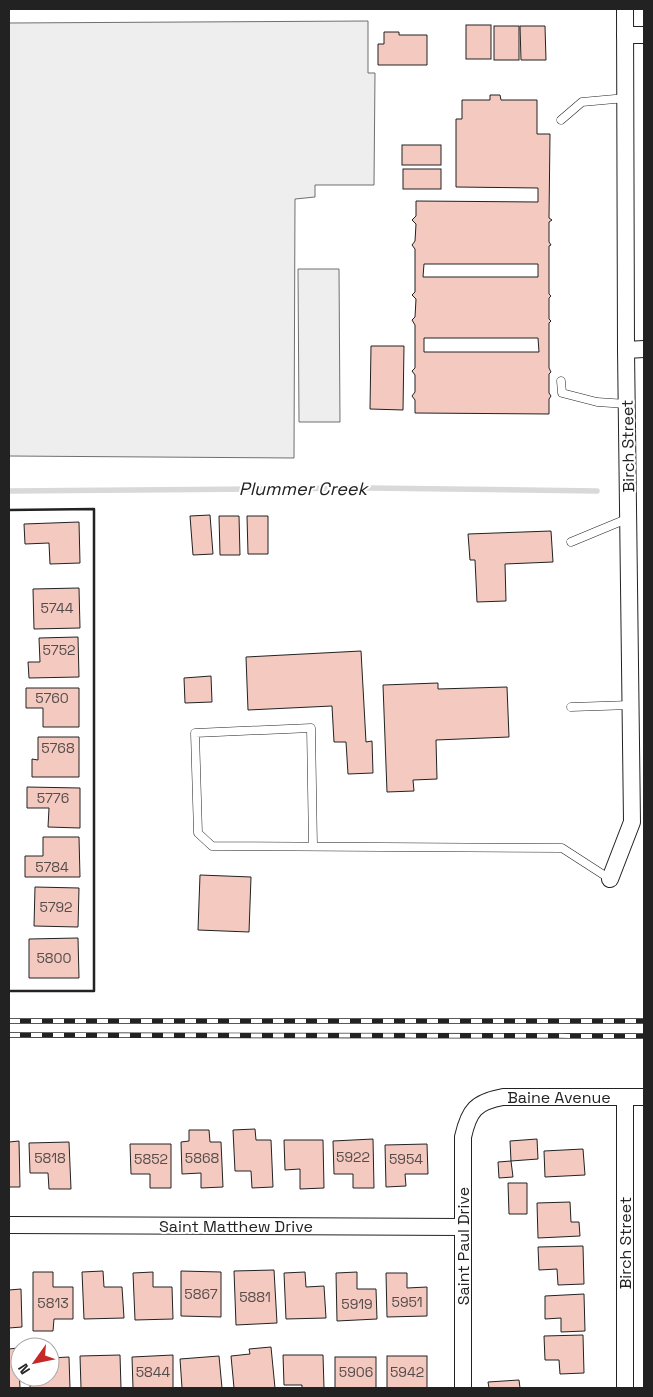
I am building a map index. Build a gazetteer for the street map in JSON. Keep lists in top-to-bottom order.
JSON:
{
  "streets": {
    "street": [
      "Birch Street",
      "Baine Avenue",
      "Saint Matthew Drive",
      "Saint Paul Drive"
    ]
  },
  "crossings": [
    ["Birch Street", "Baine Avenue"],
    ["Baine Avenue", "Saint Paul Drive"],
    ["Saint Matthew Drive", "Saint Paul Drive"]
  ],
  "water": ["Plummer Creek"],
  "house_numbers": [
    "5744",
    "5752",
    "5760",
    "5768",
    "5776",
    "5784",
    "5792",
    "5800",
    "5922",
    "5818",
    "5868",
    "5852",
    "5954",
    "5867",
    "5881",
    "5951",
    "5813",
    "5919",
    "5844",
    "5906",
    "5942"
  ],
  "north": "bottom left"
}
